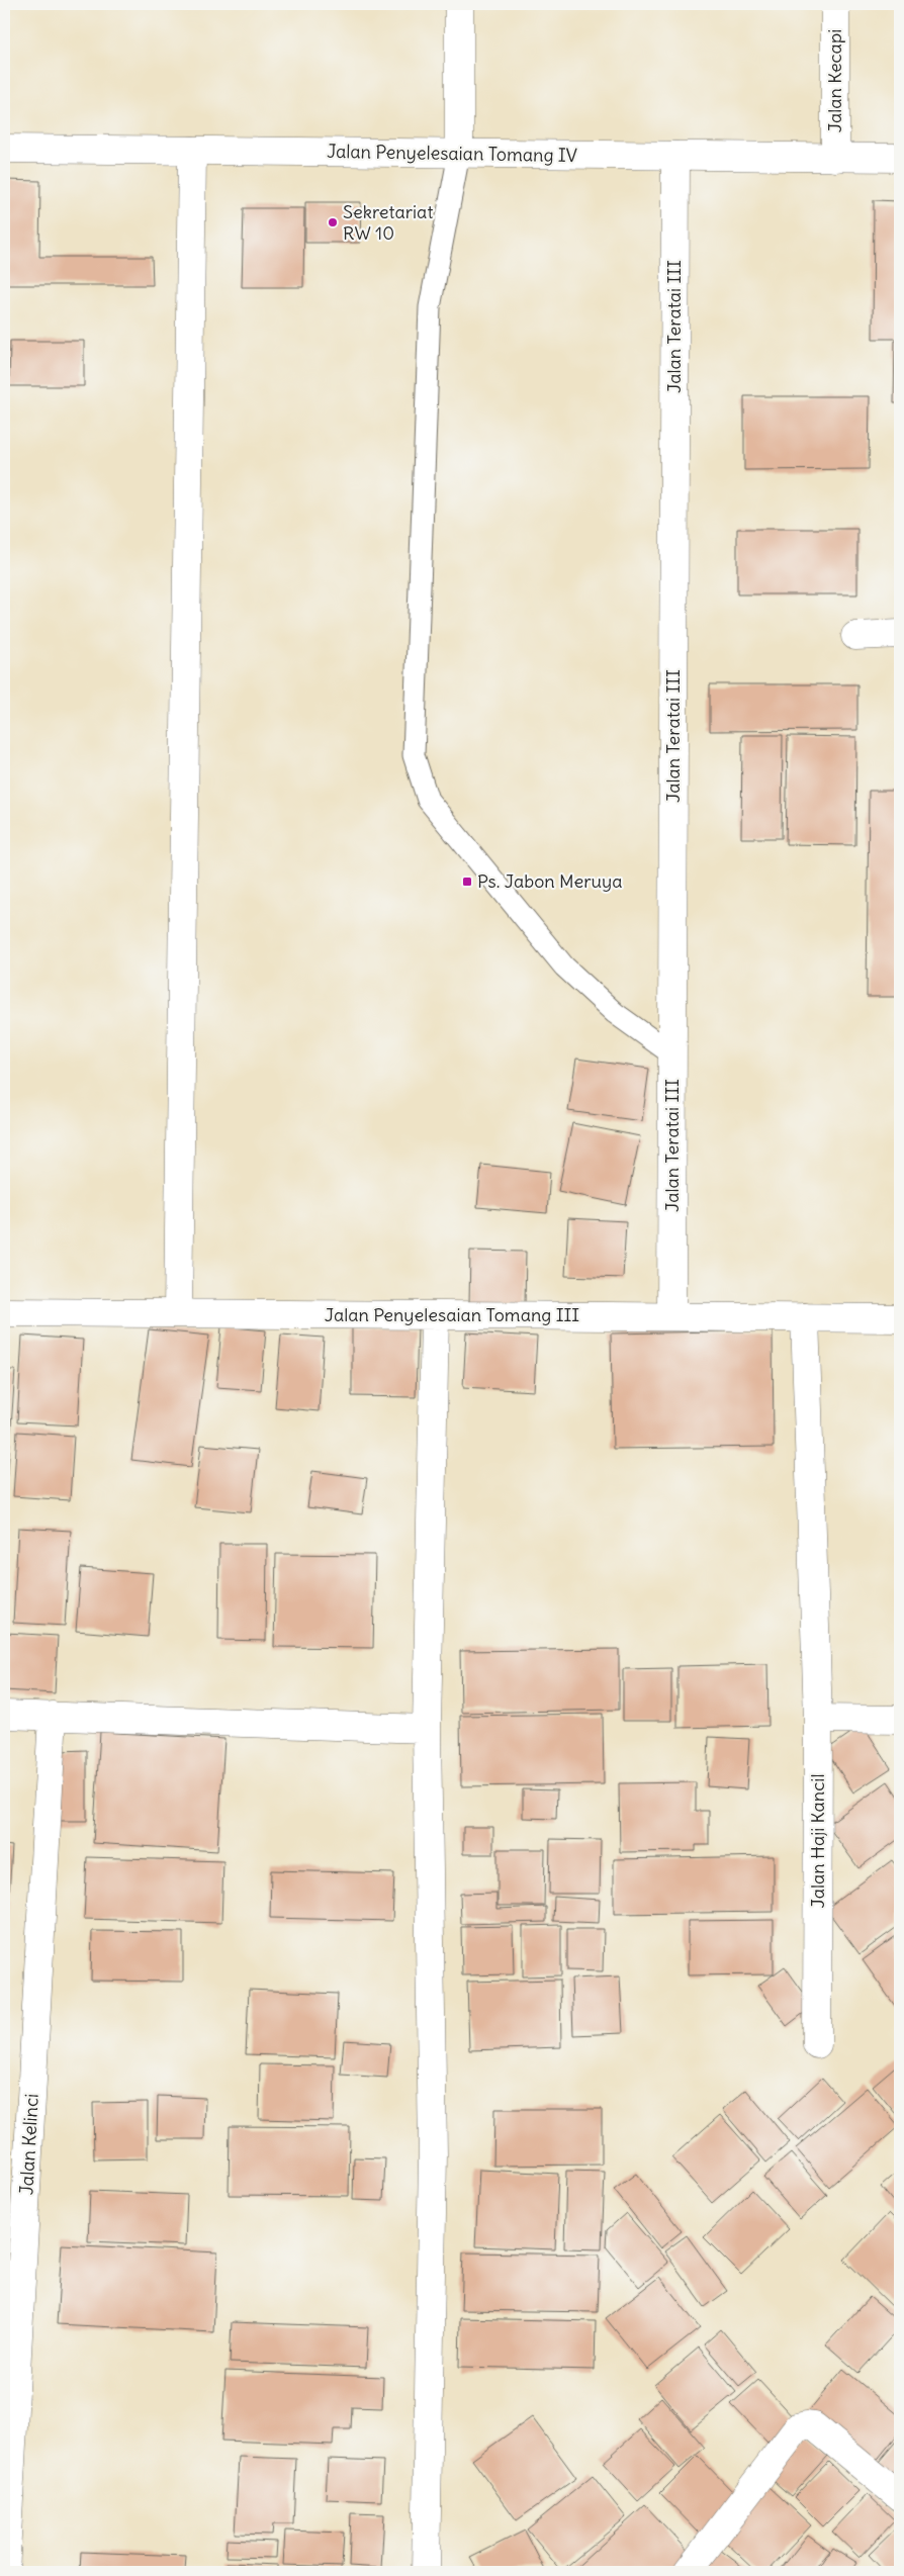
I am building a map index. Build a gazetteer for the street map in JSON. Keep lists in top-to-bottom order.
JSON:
{
  "streets": {
    "street": [
      "Jalan Kecapi",
      "Jalan Penyelesaian Tomang IV",
      "Jalan Teratai III",
      "Jalan Penyelesaian Tomang III",
      "Jalan Haji Kancil",
      "Jalan Kelinci"
    ]
  },
  "crossings": [
    ["Jalan Kecapi", "Jalan Penyelesaian Tomang IV"],
    ["Jalan Penyelesaian Tomang IV", "Jalan Teratai III"],
    ["Jalan Teratai III", "Jalan Penyelesaian Tomang III"],
    ["Jalan Penyelesaian Tomang III", "Jalan Haji Kancil"]
  ],
  "places": {
    "other": ["Sekretariat RW 10"],
    "transit": ["Ps. Jabon Meruya"]
  }
}
